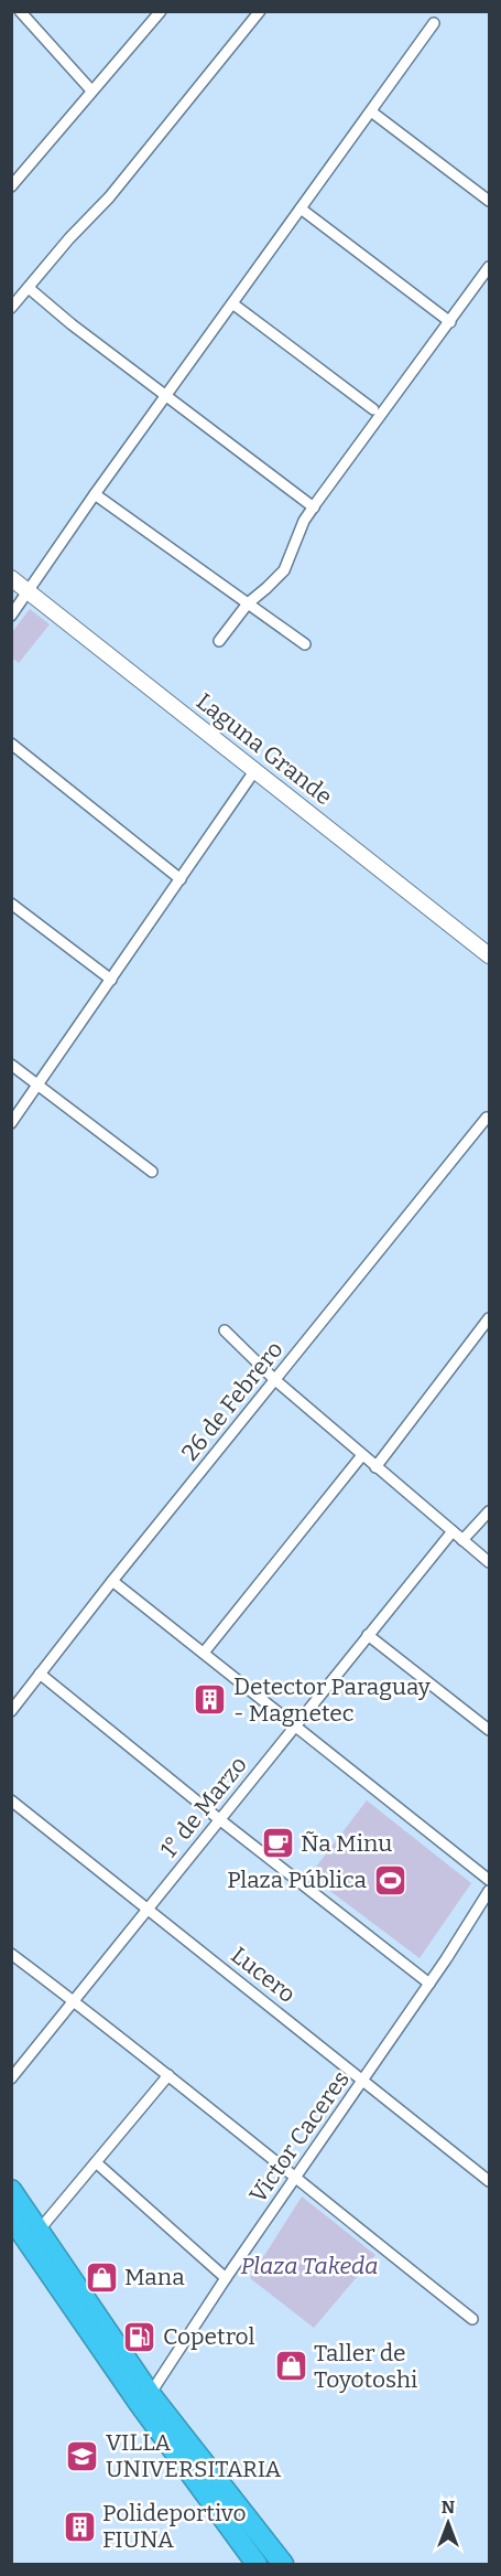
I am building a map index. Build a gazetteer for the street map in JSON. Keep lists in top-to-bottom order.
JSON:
{
  "streets": {
    "main road": ["Laguna Grande"],
    "street": [
      "26 de Febrero",
      "1° de Marzo",
      "Lucero",
      "Victor Caceres"
    ]
  },
  "crossings": [
    ["1° de Marzo", "Lucero"],
    ["Lucero", "Victor Caceres"]
  ],
  "parks": ["Plaza Takeda"],
  "places": {
    "building": ["Detector Paraguay - Magnetec", "Polideportivo FIUNA"],
    "cafe": ["Ña Minu"],
    "sports": ["Plaza Pública"],
    "shop": ["Mana", "Taller de Toyotoshi"],
    "fuel station": ["Copetrol"],
    "school or university": ["VILLA UNIVERSITARIA"]
  },
  "north": "top"
}
